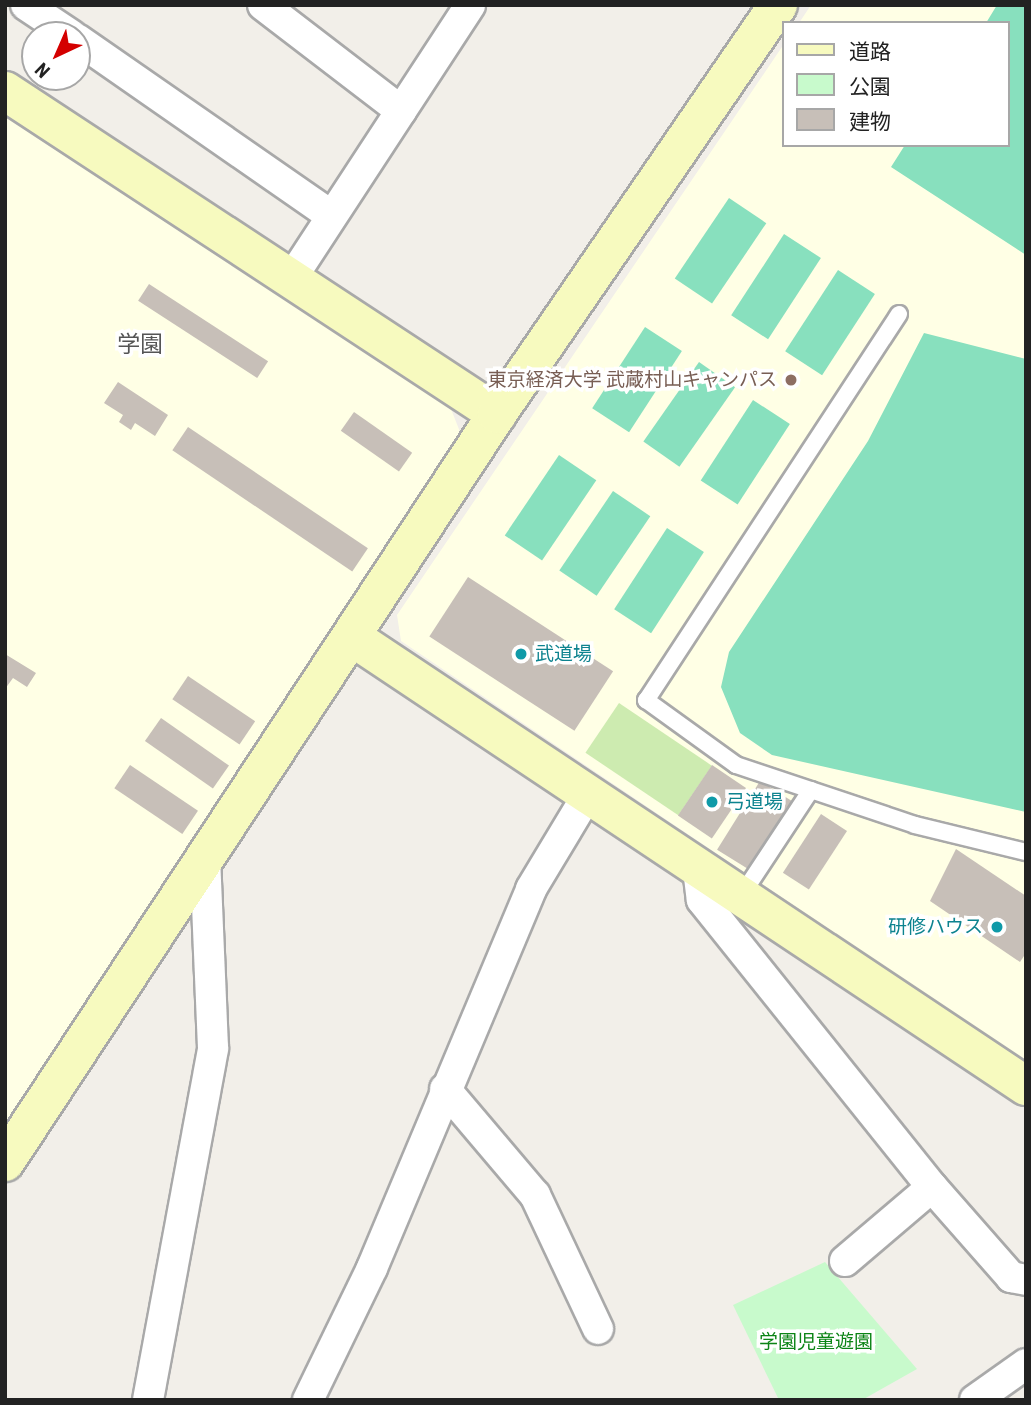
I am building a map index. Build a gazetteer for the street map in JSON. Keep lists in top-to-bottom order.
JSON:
{
  "districts": ["学園"],
  "parks": ["学園児童遊園"],
  "places": [
    "東京経済大学 武蔵村山キャンパス",
    "武道場",
    "弓道場",
    "研修ハウス"
  ],
  "legend": ["道路", "公園", "建物"],
  "north": "bottom left"
}
